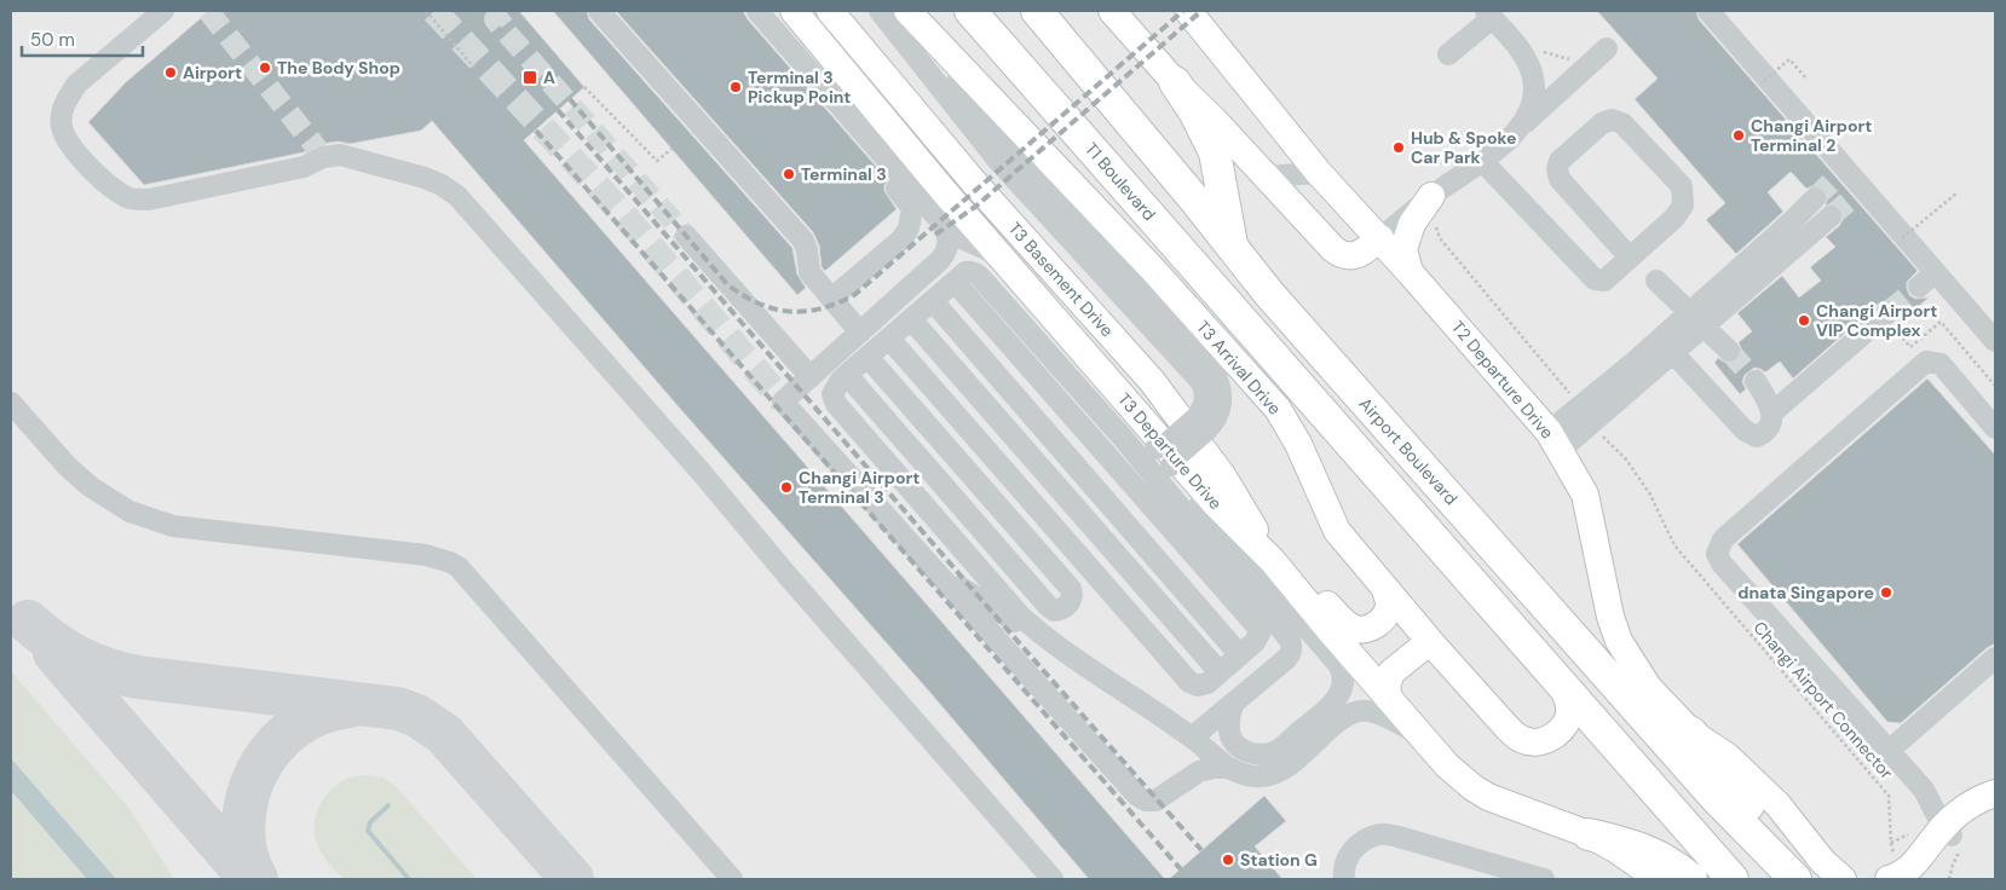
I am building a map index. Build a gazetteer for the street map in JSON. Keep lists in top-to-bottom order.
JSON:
{
  "streets": {
    "highway": ["T1 Boulevard", "Airport Boulevard"],
    "main road": [
      "T3 Basement Drive",
      "T3 Arrival Drive",
      "T2 Departure Drive",
      "T3 Departure Drive"
    ],
    "path": ["Changi Airport Connector"]
  },
  "crossings": [
    ["T3 Basement Drive", "T3 Departure Drive"]
  ],
  "places": {
    "other": [
      "The Body Shop",
      "Airport",
      "Terminal 3 Pickup Point",
      "Changi Airport Terminal 2",
      "Hub & Spoke Car Park",
      "Terminal 3",
      "Changi Airport VIP Complex",
      "Changi Airport Terminal 3",
      "dnata Singapore",
      "Station G"
    ],
    "transit": ["A"]
  },
  "scale_bar": "50 m"
}
